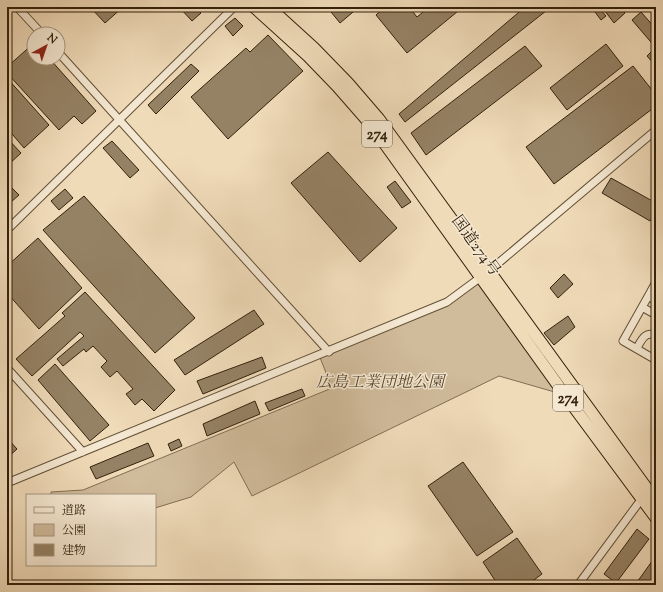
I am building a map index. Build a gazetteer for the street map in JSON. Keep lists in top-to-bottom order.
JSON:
{
  "streets": {
    "highway": ["274", "国道274号"]
  },
  "parks": ["広島工業団地公園"],
  "legend": ["道路", "公園", "建物"],
  "north": "top right"
}
